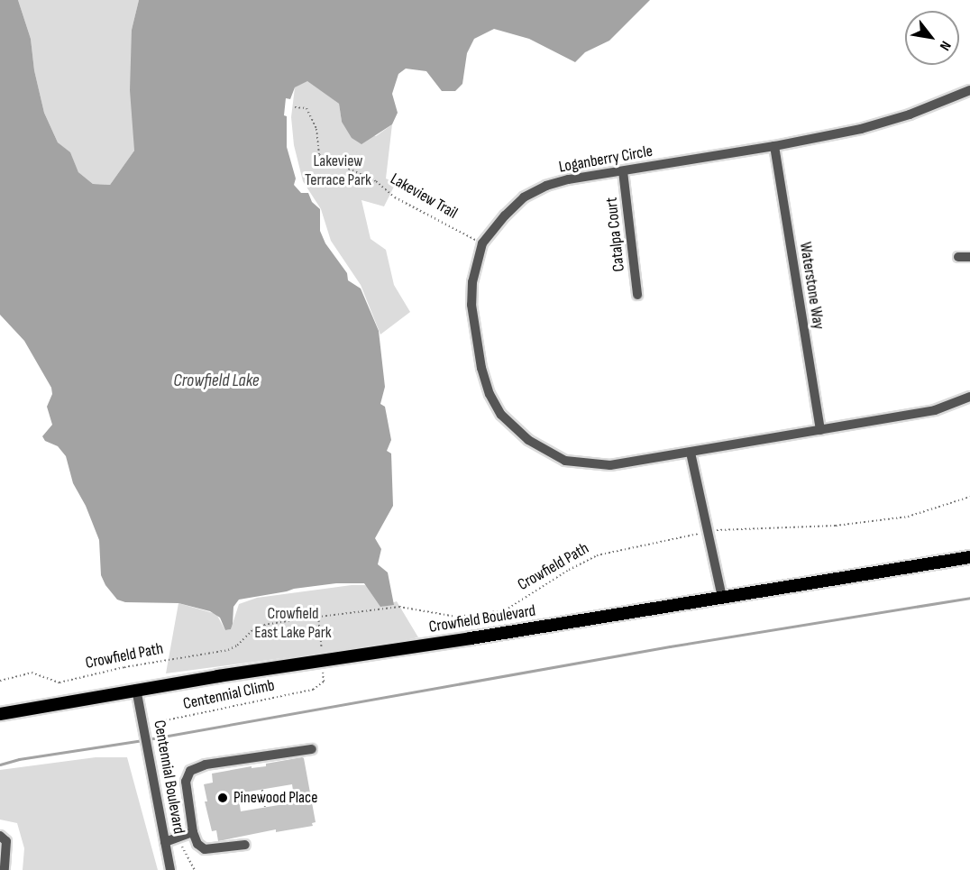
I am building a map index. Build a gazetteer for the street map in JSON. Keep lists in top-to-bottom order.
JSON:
{
  "streets": {
    "main road": ["Crowfield Boulevard"],
    "street": [
      "Loganberry Circle",
      "Catalpa Court",
      "Waterstone Way",
      "Centennial Boulevard"
    ],
    "path": ["Lakeview Trail", "Crowfield Path", "Centennial Climb"]
  },
  "crossings": [
    ["Loganberry Circle", "Lakeview Trail"],
    ["Loganberry Circle", "Catalpa Court"],
    ["Loganberry Circle", "Waterstone Way"],
    ["Crowfield Path", "Centennial Climb"],
    ["Crowfield Boulevard", "Centennial Climb"],
    ["Crowfield Boulevard", "Centennial Boulevard"]
  ],
  "water": ["Crowfield Lake"],
  "parks": ["Lakeview Terrace Park", "Crowfield East Lake Park"],
  "places": ["Pinewood Place"],
  "north": "bottom right"
}
